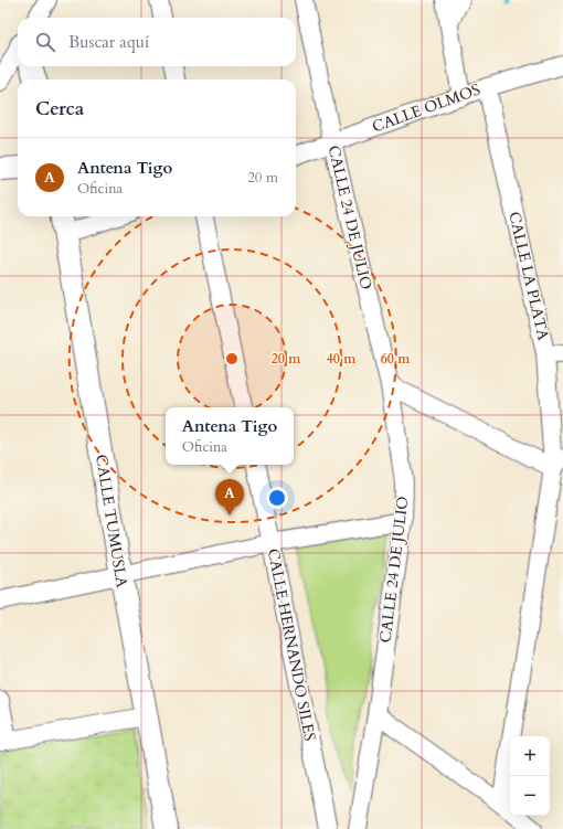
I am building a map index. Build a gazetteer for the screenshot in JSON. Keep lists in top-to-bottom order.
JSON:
{
  "streets": {
    "street": [
      "CALLE OLMOS",
      "CALLE 24 DE JULIO",
      "CALLE LA PLATA",
      "CALLE TUMUSLA",
      "CALLE HERNANDO SILES"
    ]
  },
  "crossings": [
    ["CALLE OLMOS", "CALLE 24 DE JULIO"],
    ["CALLE OLMOS", "CALLE LA PLATA"]
  ],
  "page": {
    "search": "Buscar aquí",
    "heading": "Cerca",
    "list": [
      {
        "mark": "A",
        "name": "Antena Tigo",
        "note": "Oficina",
        "value": "20 m"
      }
    ],
    "popup": ["Antena Tigo", "Oficina"],
    "pins": "A",
    "map_buttons": ["+", "−"]
  },
  "rings": ["20 m", "40 m", "60 m"]
}
